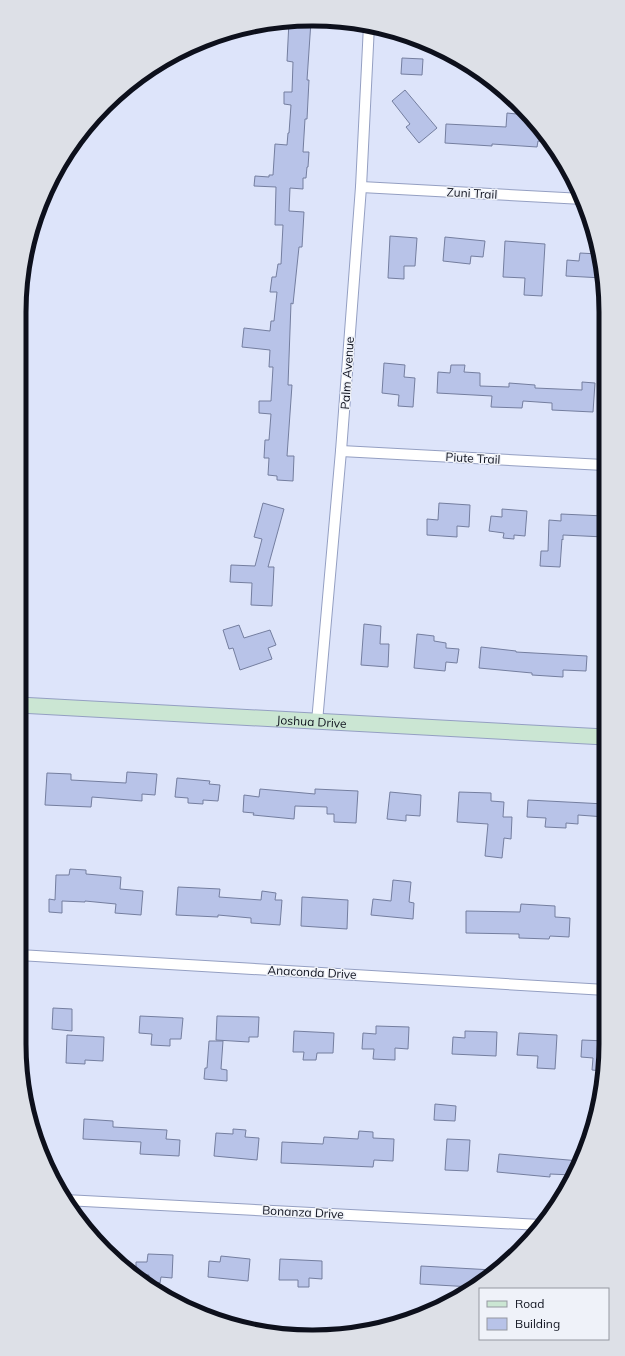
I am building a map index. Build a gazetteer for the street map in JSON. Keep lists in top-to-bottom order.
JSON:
{
  "streets": {
    "street": [
      "Zuni Trail",
      "Palm Avenue",
      "Piute Trail",
      "Joshua Drive",
      "Anaconda Drive",
      "Bonanza Drive"
    ]
  },
  "crossings": [
    ["Zuni Trail", "Palm Avenue"],
    ["Palm Avenue", "Piute Trail"],
    ["Palm Avenue", "Joshua Drive"]
  ],
  "legend": ["Road", "Building"]
}
